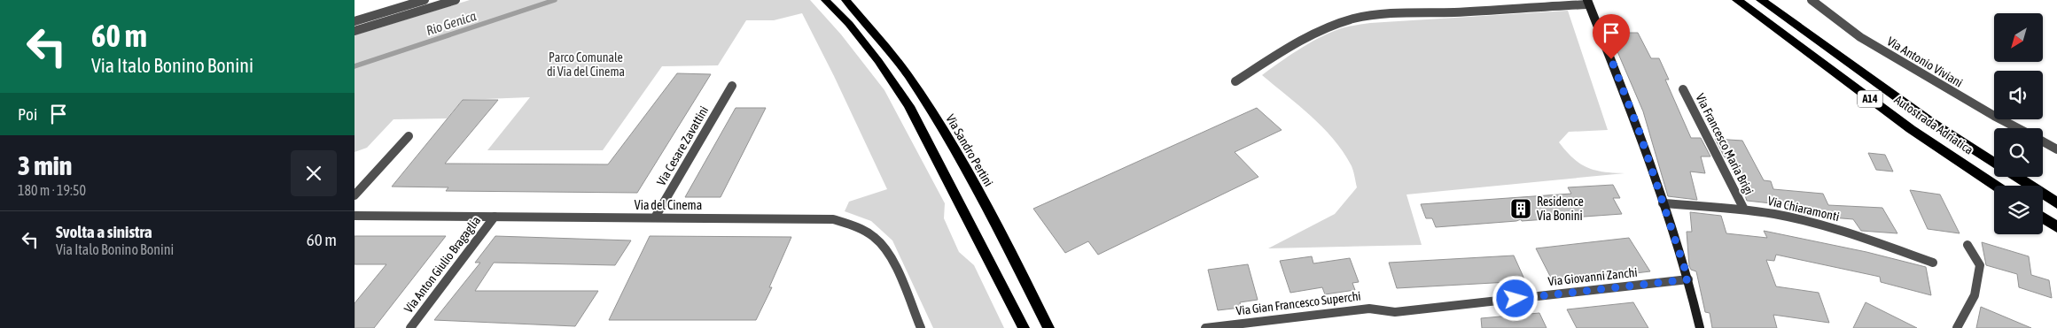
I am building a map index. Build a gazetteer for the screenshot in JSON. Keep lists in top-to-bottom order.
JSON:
{
  "streets": {
    "highway": ["A14", "Autostrada Adriatica"],
    "main road": ["Via Sandro Pertini"],
    "street": [
      "Via Antonio Viviani",
      "Via Francesco Maria Brigi",
      "Via Cesare Zavattini",
      "Via del Cinema",
      "Via Chiaramonti",
      "Via Anton Giulio Bragaglia",
      "Via Giovanni Zanchi",
      "Via Gian Francesco Superchi"
    ]
  },
  "crossings": [
    ["Via Francesco Maria Brigi", "Via Chiaramonti"],
    ["Via Cesare Zavattini", "Via del Cinema"],
    ["Via del Cinema", "Via Anton Giulio Bragaglia"],
    ["Via Giovanni Zanchi", "Via Gian Francesco Superchi"]
  ],
  "water": ["Rio Genica"],
  "parks": ["Parco Comunale di Via del Cinema"],
  "places": {
    "building": ["Residence Via Bonini"]
  },
  "north": "bottom left",
  "page": {
    "turn": ["60 m", "Via Italo Bonino Bonini"],
    "then": "Poi",
    "heading": ["3 min", "180 m · 19:50"],
    "list": [
      {
        "name": "Svolta a sinistra",
        "note": "Via Italo Bonino Bonini",
        "value": "60 m"
      }
    ]
  }
}
